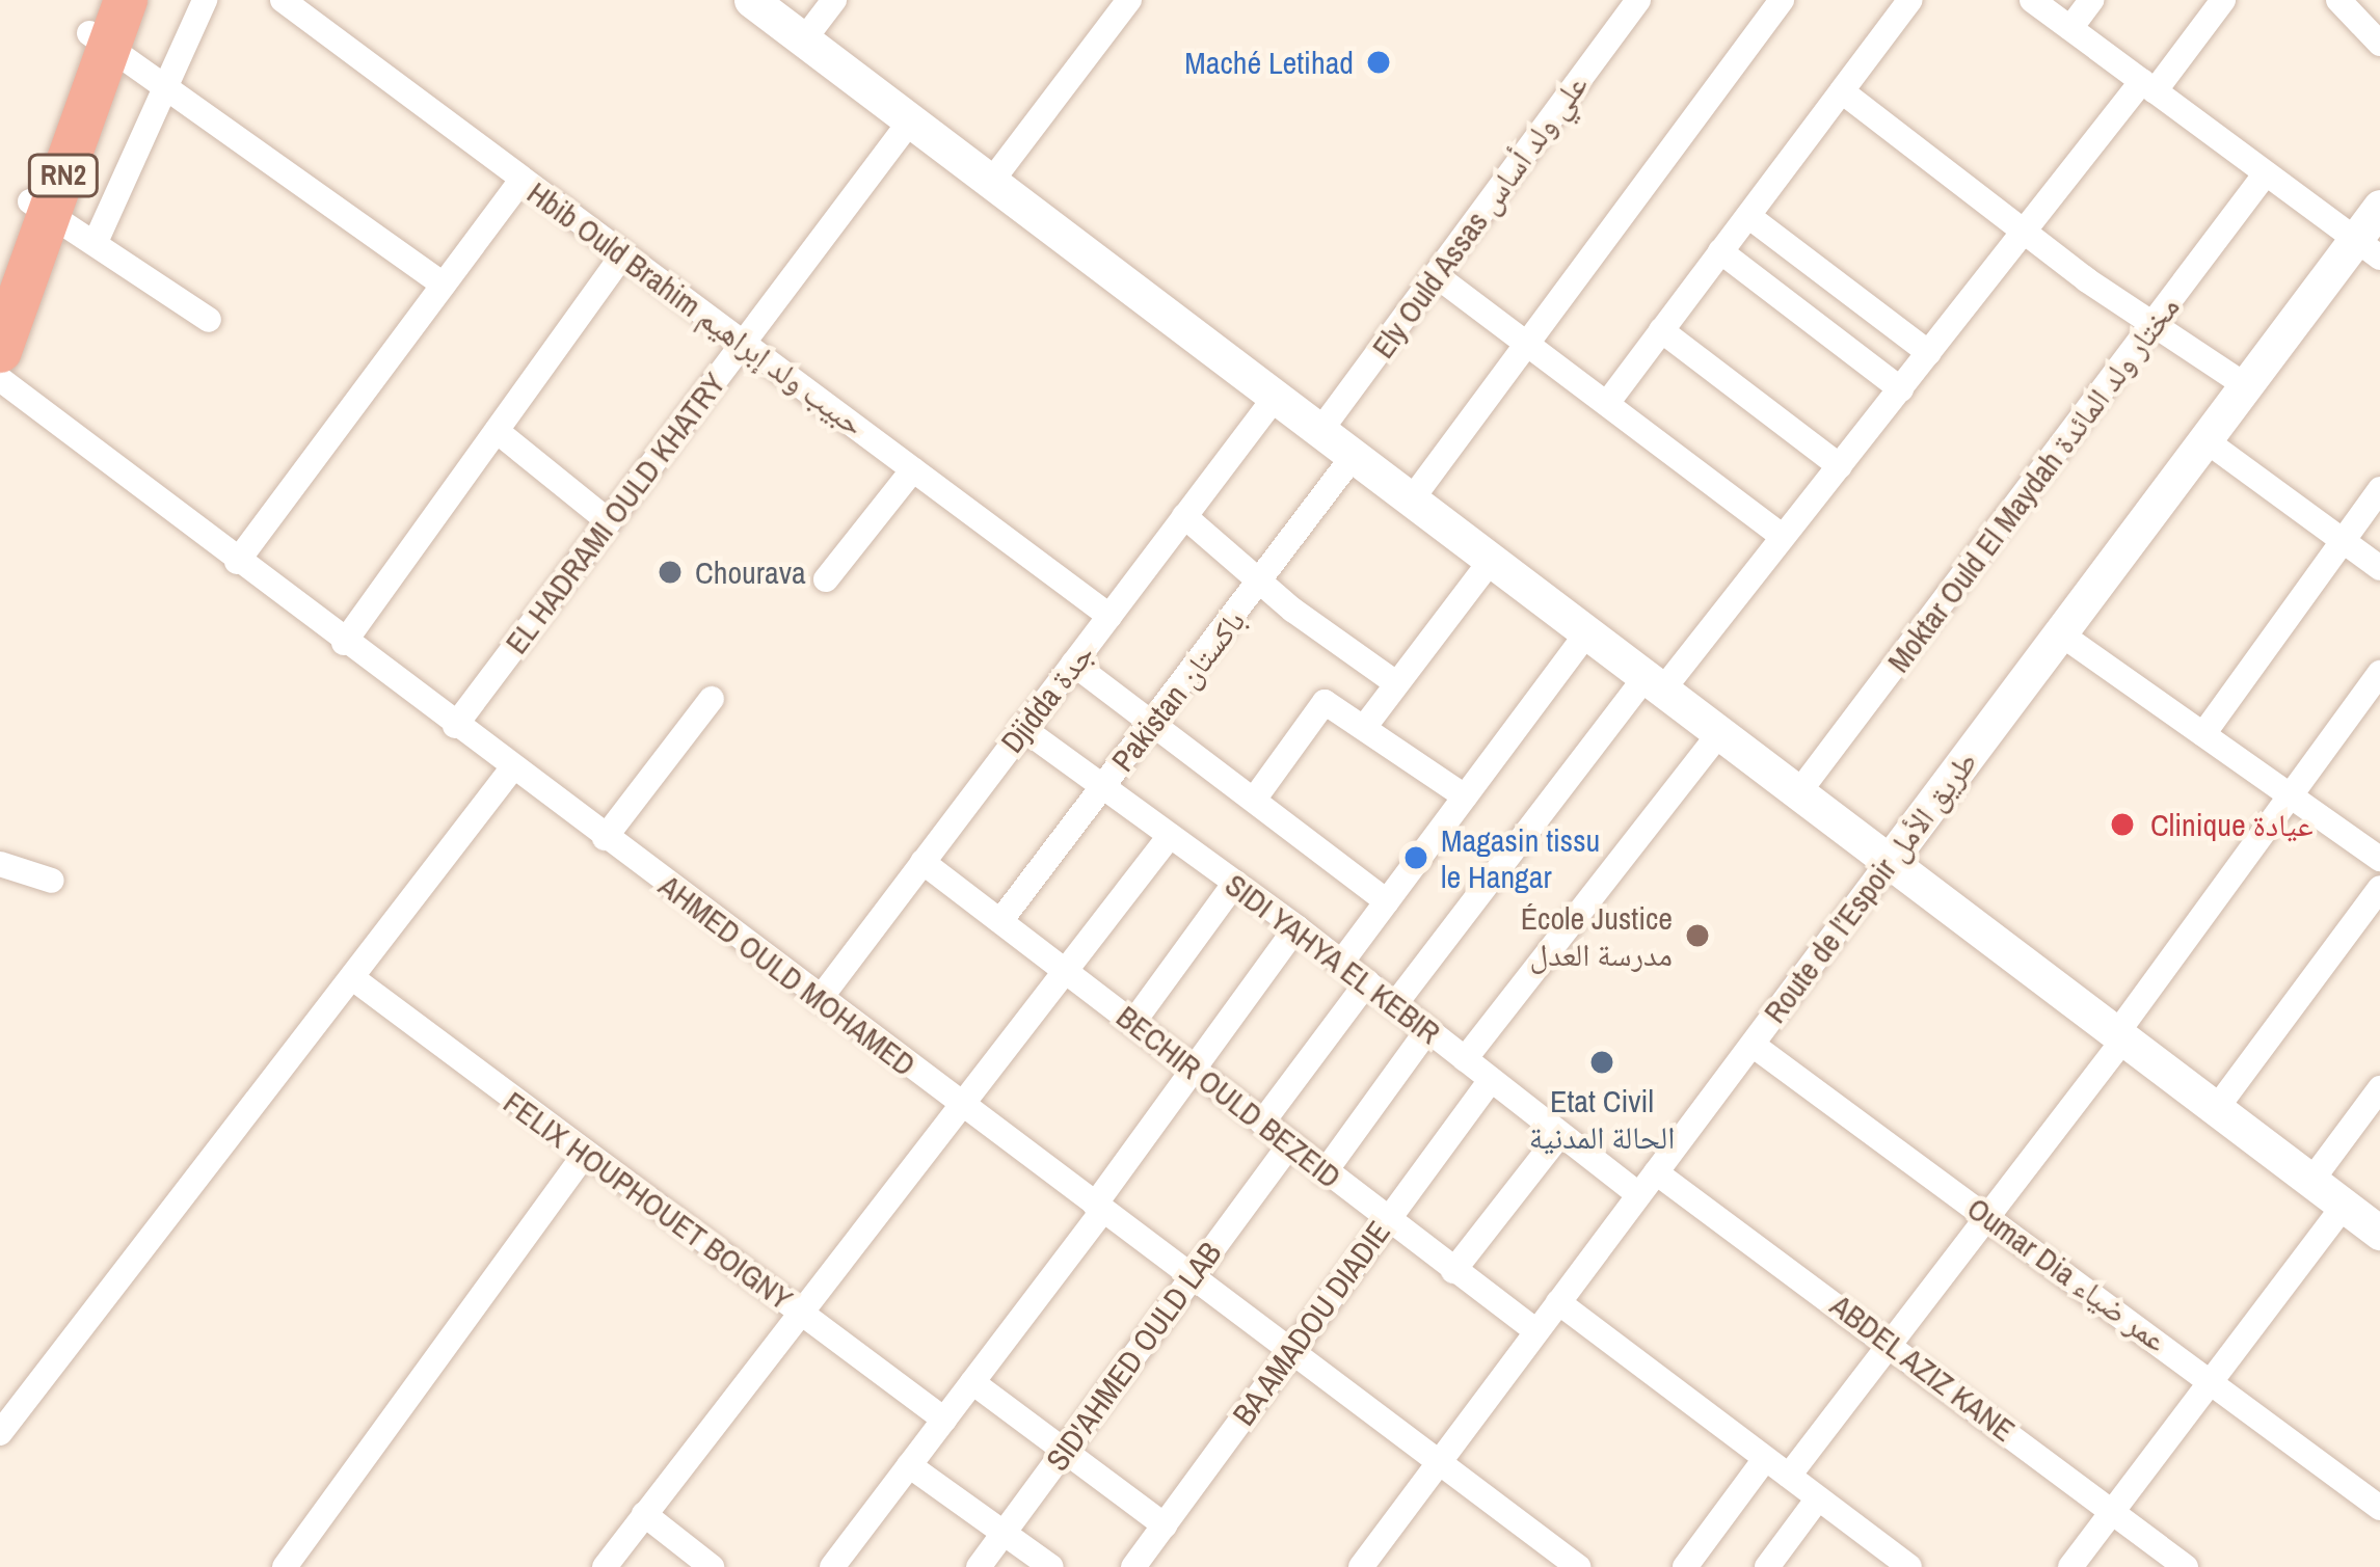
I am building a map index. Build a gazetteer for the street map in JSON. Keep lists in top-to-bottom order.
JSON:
{
  "streets": {
    "highway": ["RN2"],
    "street": [
      "Ely Ould Assas علي ولد أساس",
      "Hbib Ould Brahim حبيب ولد إبراهيم",
      "Moktar Ould El Maydah مختار ولد المائدة",
      "EL HADRAMI OULD KHATRY",
      "Pakistan باكستان",
      "Djidda جدة",
      "Route de l’Espoir طريق الأمل",
      "SIDI YAHYA EL KEBIR",
      "AHMED OULD MOHAMED",
      "BECHIR OULD BEZEID",
      "FELIX HOUPHOUET BOIGNY",
      "Oumar Dia عمر ضياء",
      "BA AMADOU DIADIE",
      "SID'AHMED OULD LAB",
      "ABDEL AZIZ KANE"
    ]
  },
  "crossings": [
    ["Hbib Ould Brahim حبيب ولد إبراهيم", "EL HADRAMI OULD KHATRY"],
    ["Hbib Ould Brahim حبيب ولد إبراهيم", "Djidda جدة"],
    ["EL HADRAMI OULD KHATRY", "AHMED OULD MOHAMED"],
    ["Pakistan باكستان", "SIDI YAHYA EL KEBIR"],
    ["Pakistan باكستان", "BECHIR OULD BEZEID"],
    ["Djidda جدة", "SIDI YAHYA EL KEBIR"],
    ["Djidda جدة", "AHMED OULD MOHAMED"],
    ["Djidda جدة", "BECHIR OULD BEZEID"],
    ["Route de l’Espoir طريق الأمل", "SIDI YAHYA EL KEBIR"],
    ["Route de l’Espoir طريق الأمل", "AHMED OULD MOHAMED"],
    ["Route de l’Espoir طريق الأمل", "BECHIR OULD BEZEID"],
    ["Route de l’Espoir طريق الأمل", "Oumar Dia عمر ضياء"],
    ["Route de l’Espoir طريق الأمل", "ABDEL AZIZ KANE"],
    ["SIDI YAHYA EL KEBIR", "BA AMADOU DIADIE"],
    ["AHMED OULD MOHAMED", "BA AMADOU DIADIE"],
    ["AHMED OULD MOHAMED", "SID'AHMED OULD LAB"],
    ["BECHIR OULD BEZEID", "BA AMADOU DIADIE"],
    ["BECHIR OULD BEZEID", "SID'AHMED OULD LAB"]
  ],
  "places": [
    "Maché Letihad",
    "Chourava",
    "Clinique عيادة",
    "Magasin tissu le Hangar",
    "École Justice مدرسة العدل",
    "Etat Civil الحالة المدنية"
  ]
}
